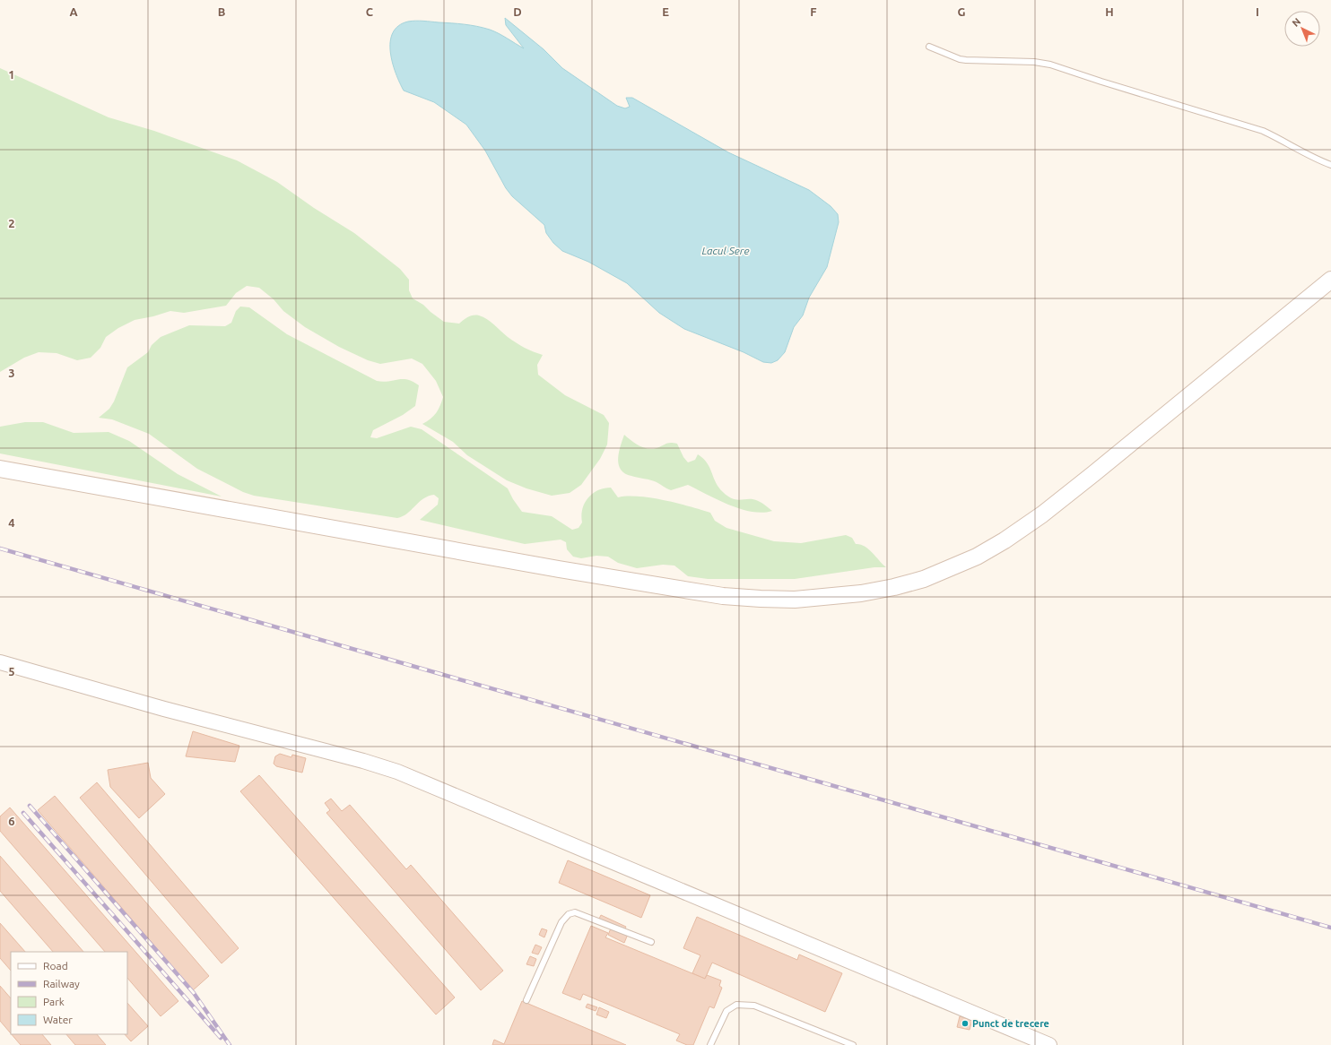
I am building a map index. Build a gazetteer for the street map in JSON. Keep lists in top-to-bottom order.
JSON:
{
  "water": ["Lacul Sere"],
  "places": ["Punct de trecere"],
  "legend": [
    "Road",
    "Railway",
    "Park",
    "Water"
  ],
  "north": "top left",
  "grid": {
    "columns": [
      "A",
      "B",
      "C",
      "D",
      "E",
      "F",
      "G",
      "H",
      "I"
    ],
    "rows": [
      "1",
      "2",
      "3",
      "4",
      "5",
      "6"
    ]
  }
}
